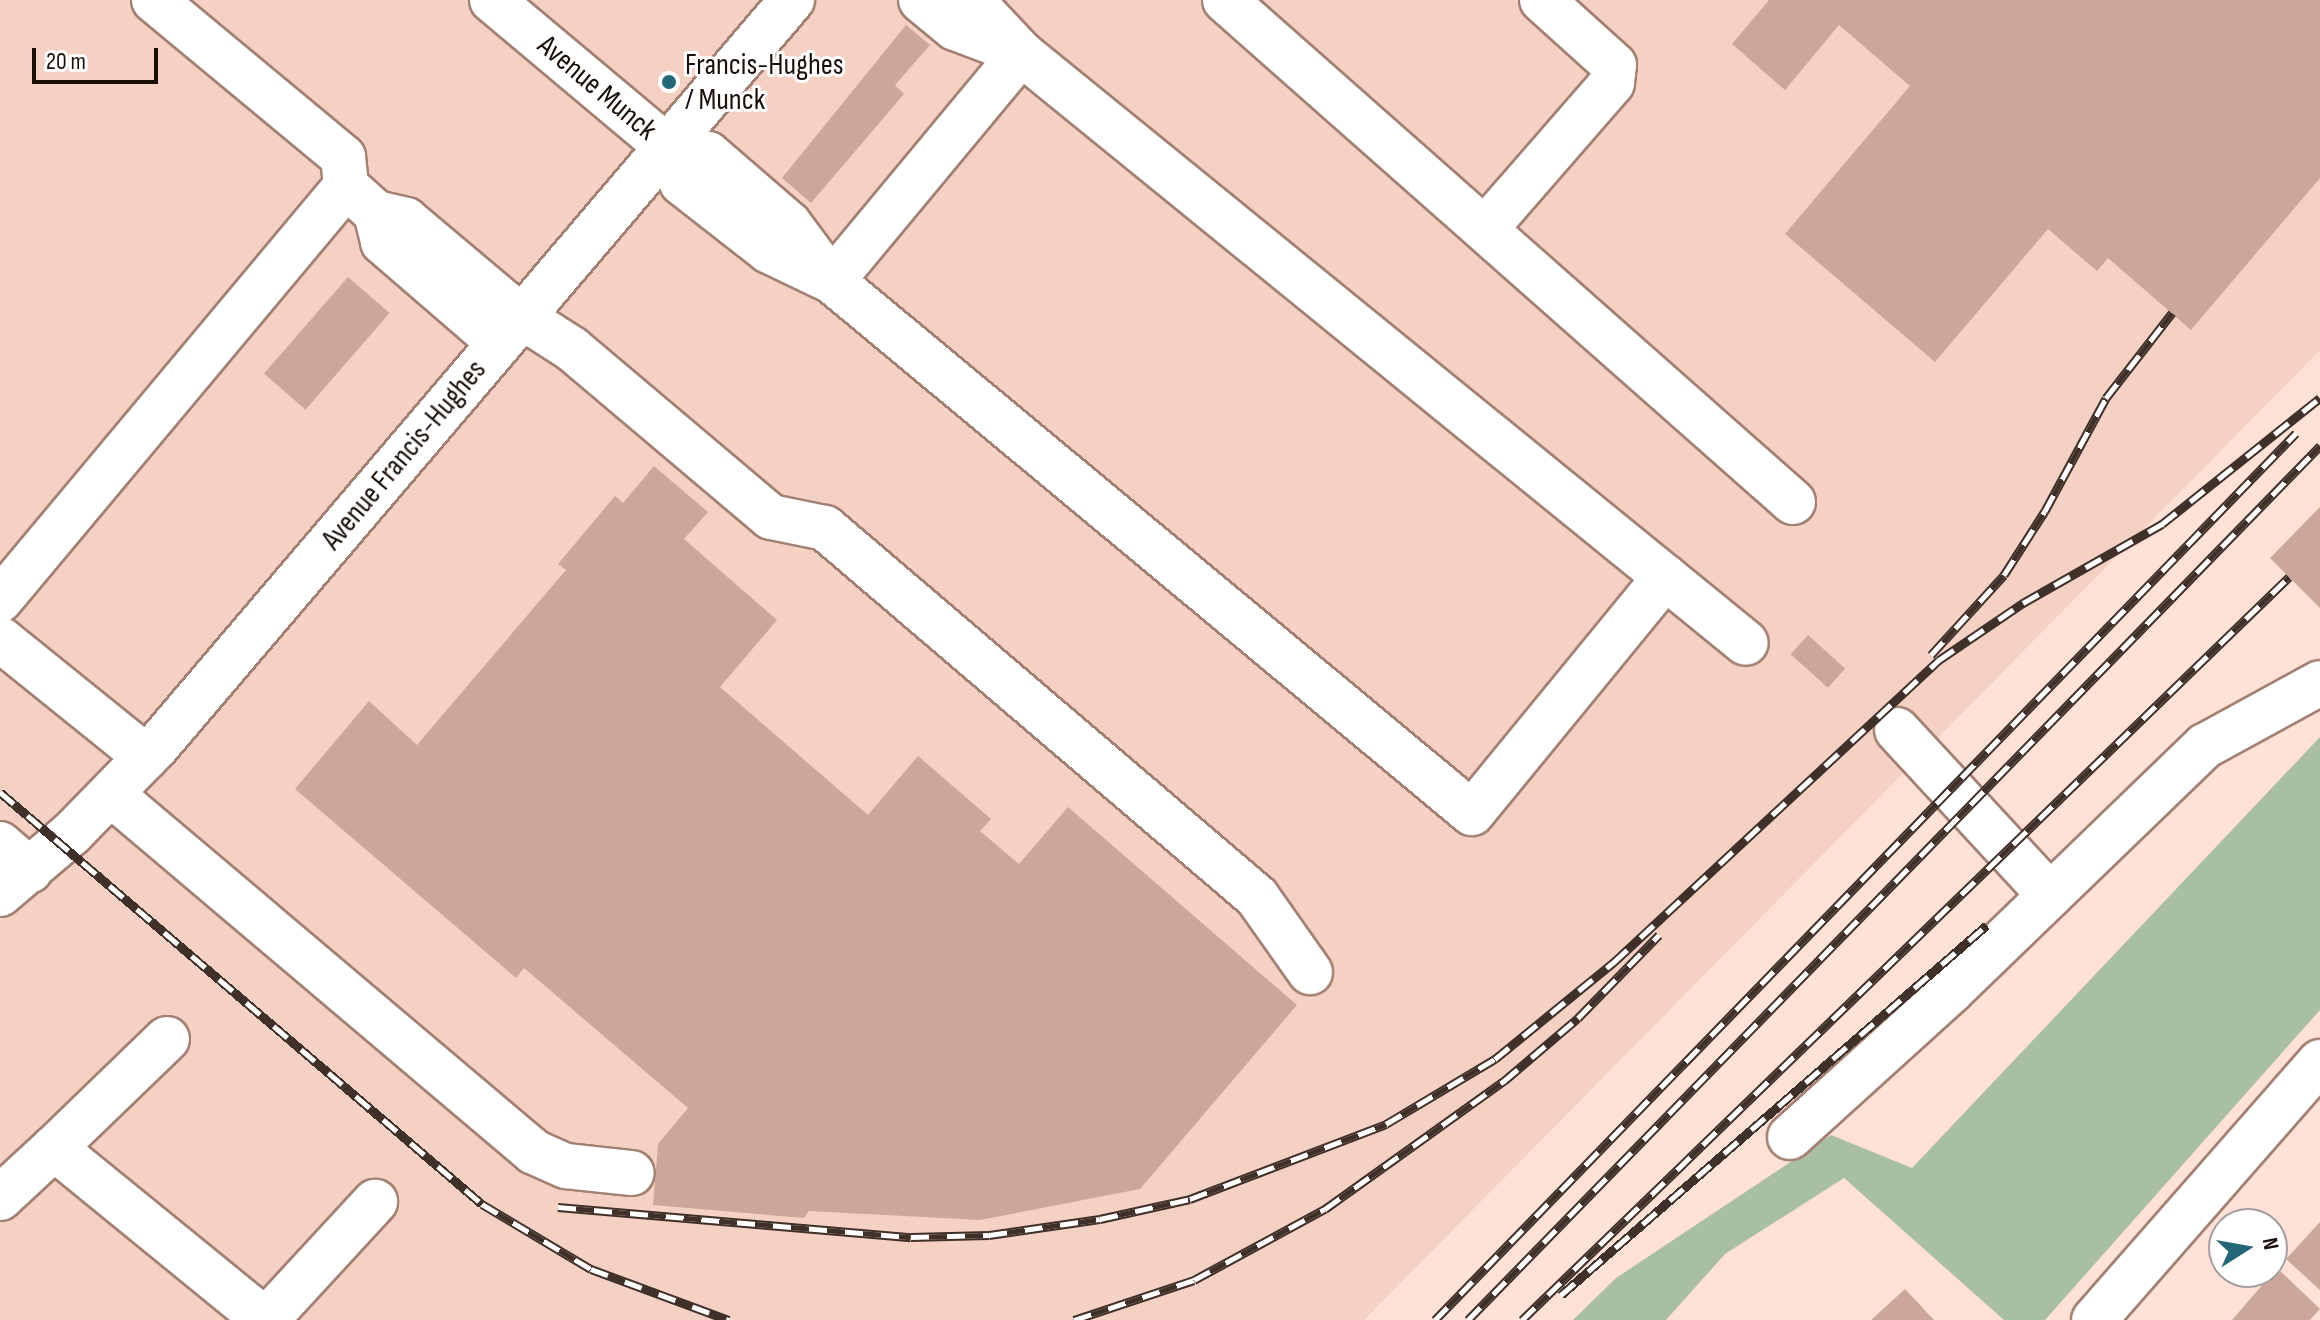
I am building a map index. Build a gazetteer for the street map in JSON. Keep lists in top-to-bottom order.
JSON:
{
  "streets": {
    "street": ["Avenue Munck", "Avenue Francis-Hughes"]
  },
  "crossings": [
    ["Avenue Munck", "Avenue Francis-Hughes"]
  ],
  "places": ["Francis-Hughes / Munck"],
  "scale_bar": "20 m",
  "north": "right"
}
